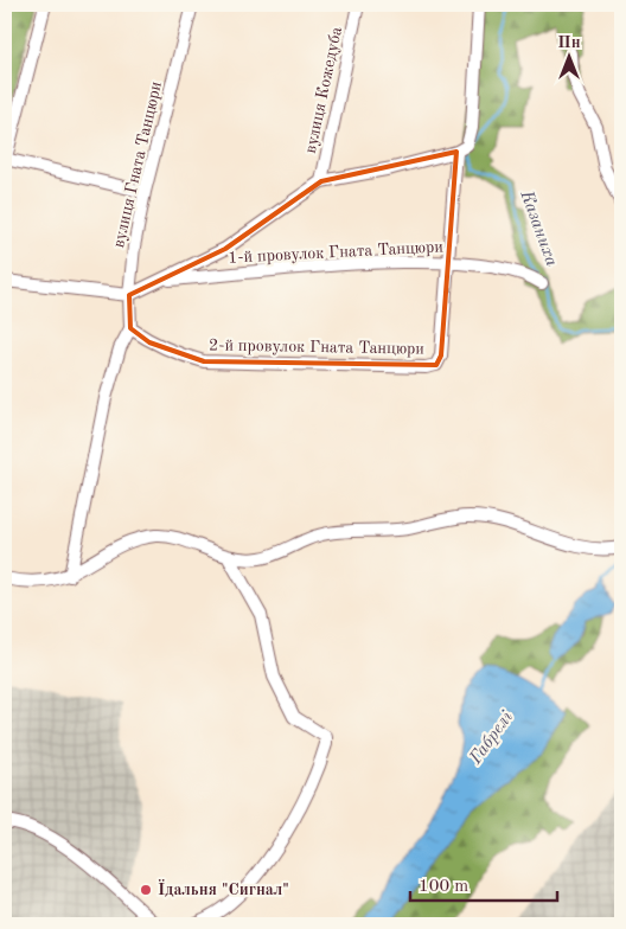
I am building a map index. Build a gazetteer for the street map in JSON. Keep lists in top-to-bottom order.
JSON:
{
  "streets": {
    "street": [
      "вулиця Кожедуба",
      "вулиця Гната Танцюри",
      "1-й провулок Гната Танцюри",
      "2-й провулок Гната Танцюри"
    ]
  },
  "crossings": [
    ["вулиця Гната Танцюри", "2-й провулок Гната Танцюри"],
    ["1-й провулок Гната Танцюри", "2-й провулок Гната Танцюри"]
  ],
  "water": ["Казаниха", "Габрелі"],
  "places": ["Їдальня \"Сигнал\""],
  "scale_bar": "100 m",
  "north": "top"
}
